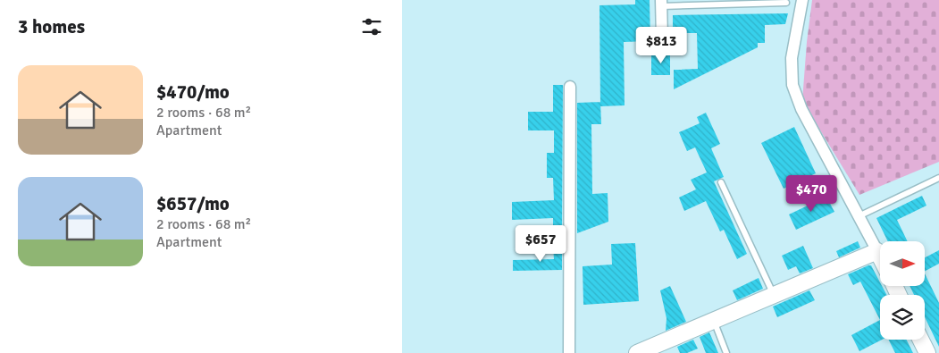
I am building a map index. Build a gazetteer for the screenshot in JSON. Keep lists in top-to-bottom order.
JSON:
{
  "north": "right",
  "page": {
    "heading": "3 homes",
    "price": ["$813", "$470", "$657"],
    "list": [
      {
        "name": "$470/mo",
        "note": "2 rooms · 68 m² · Apartment"
      },
      {
        "name": "$657/mo",
        "note": "2 rooms · 68 m² · Apartment"
      }
    ]
  }
}
